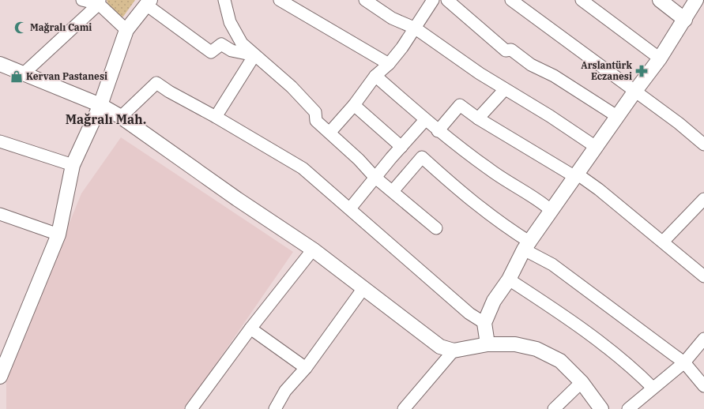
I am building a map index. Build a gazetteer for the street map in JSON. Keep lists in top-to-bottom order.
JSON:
{
  "districts": ["Mağralı Mah."],
  "places": {
    "mosque": ["Mağralı Cami"],
    "pharmacy": ["Arslantürk Eczanesi"],
    "shop": ["Kervan Pastanesi"]
  }
}
